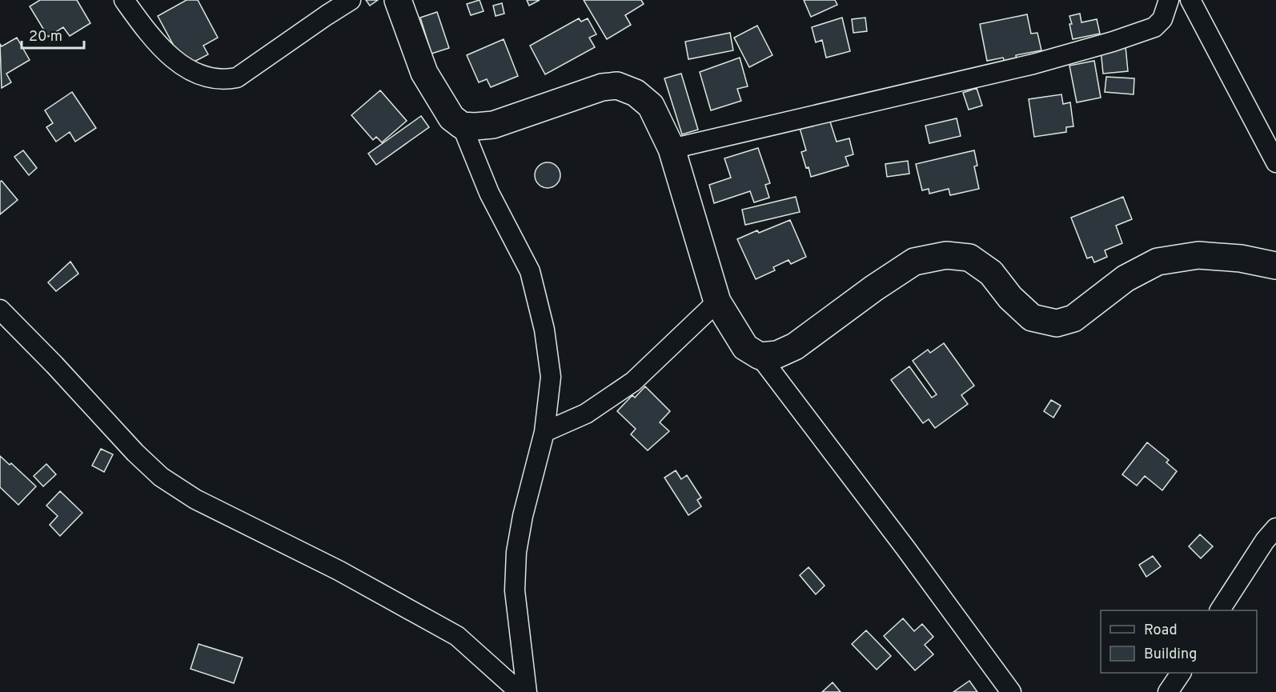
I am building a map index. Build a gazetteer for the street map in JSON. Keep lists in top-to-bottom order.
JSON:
{
  "legend": ["Road", "Building"],
  "scale_bar": "20 m"
}
